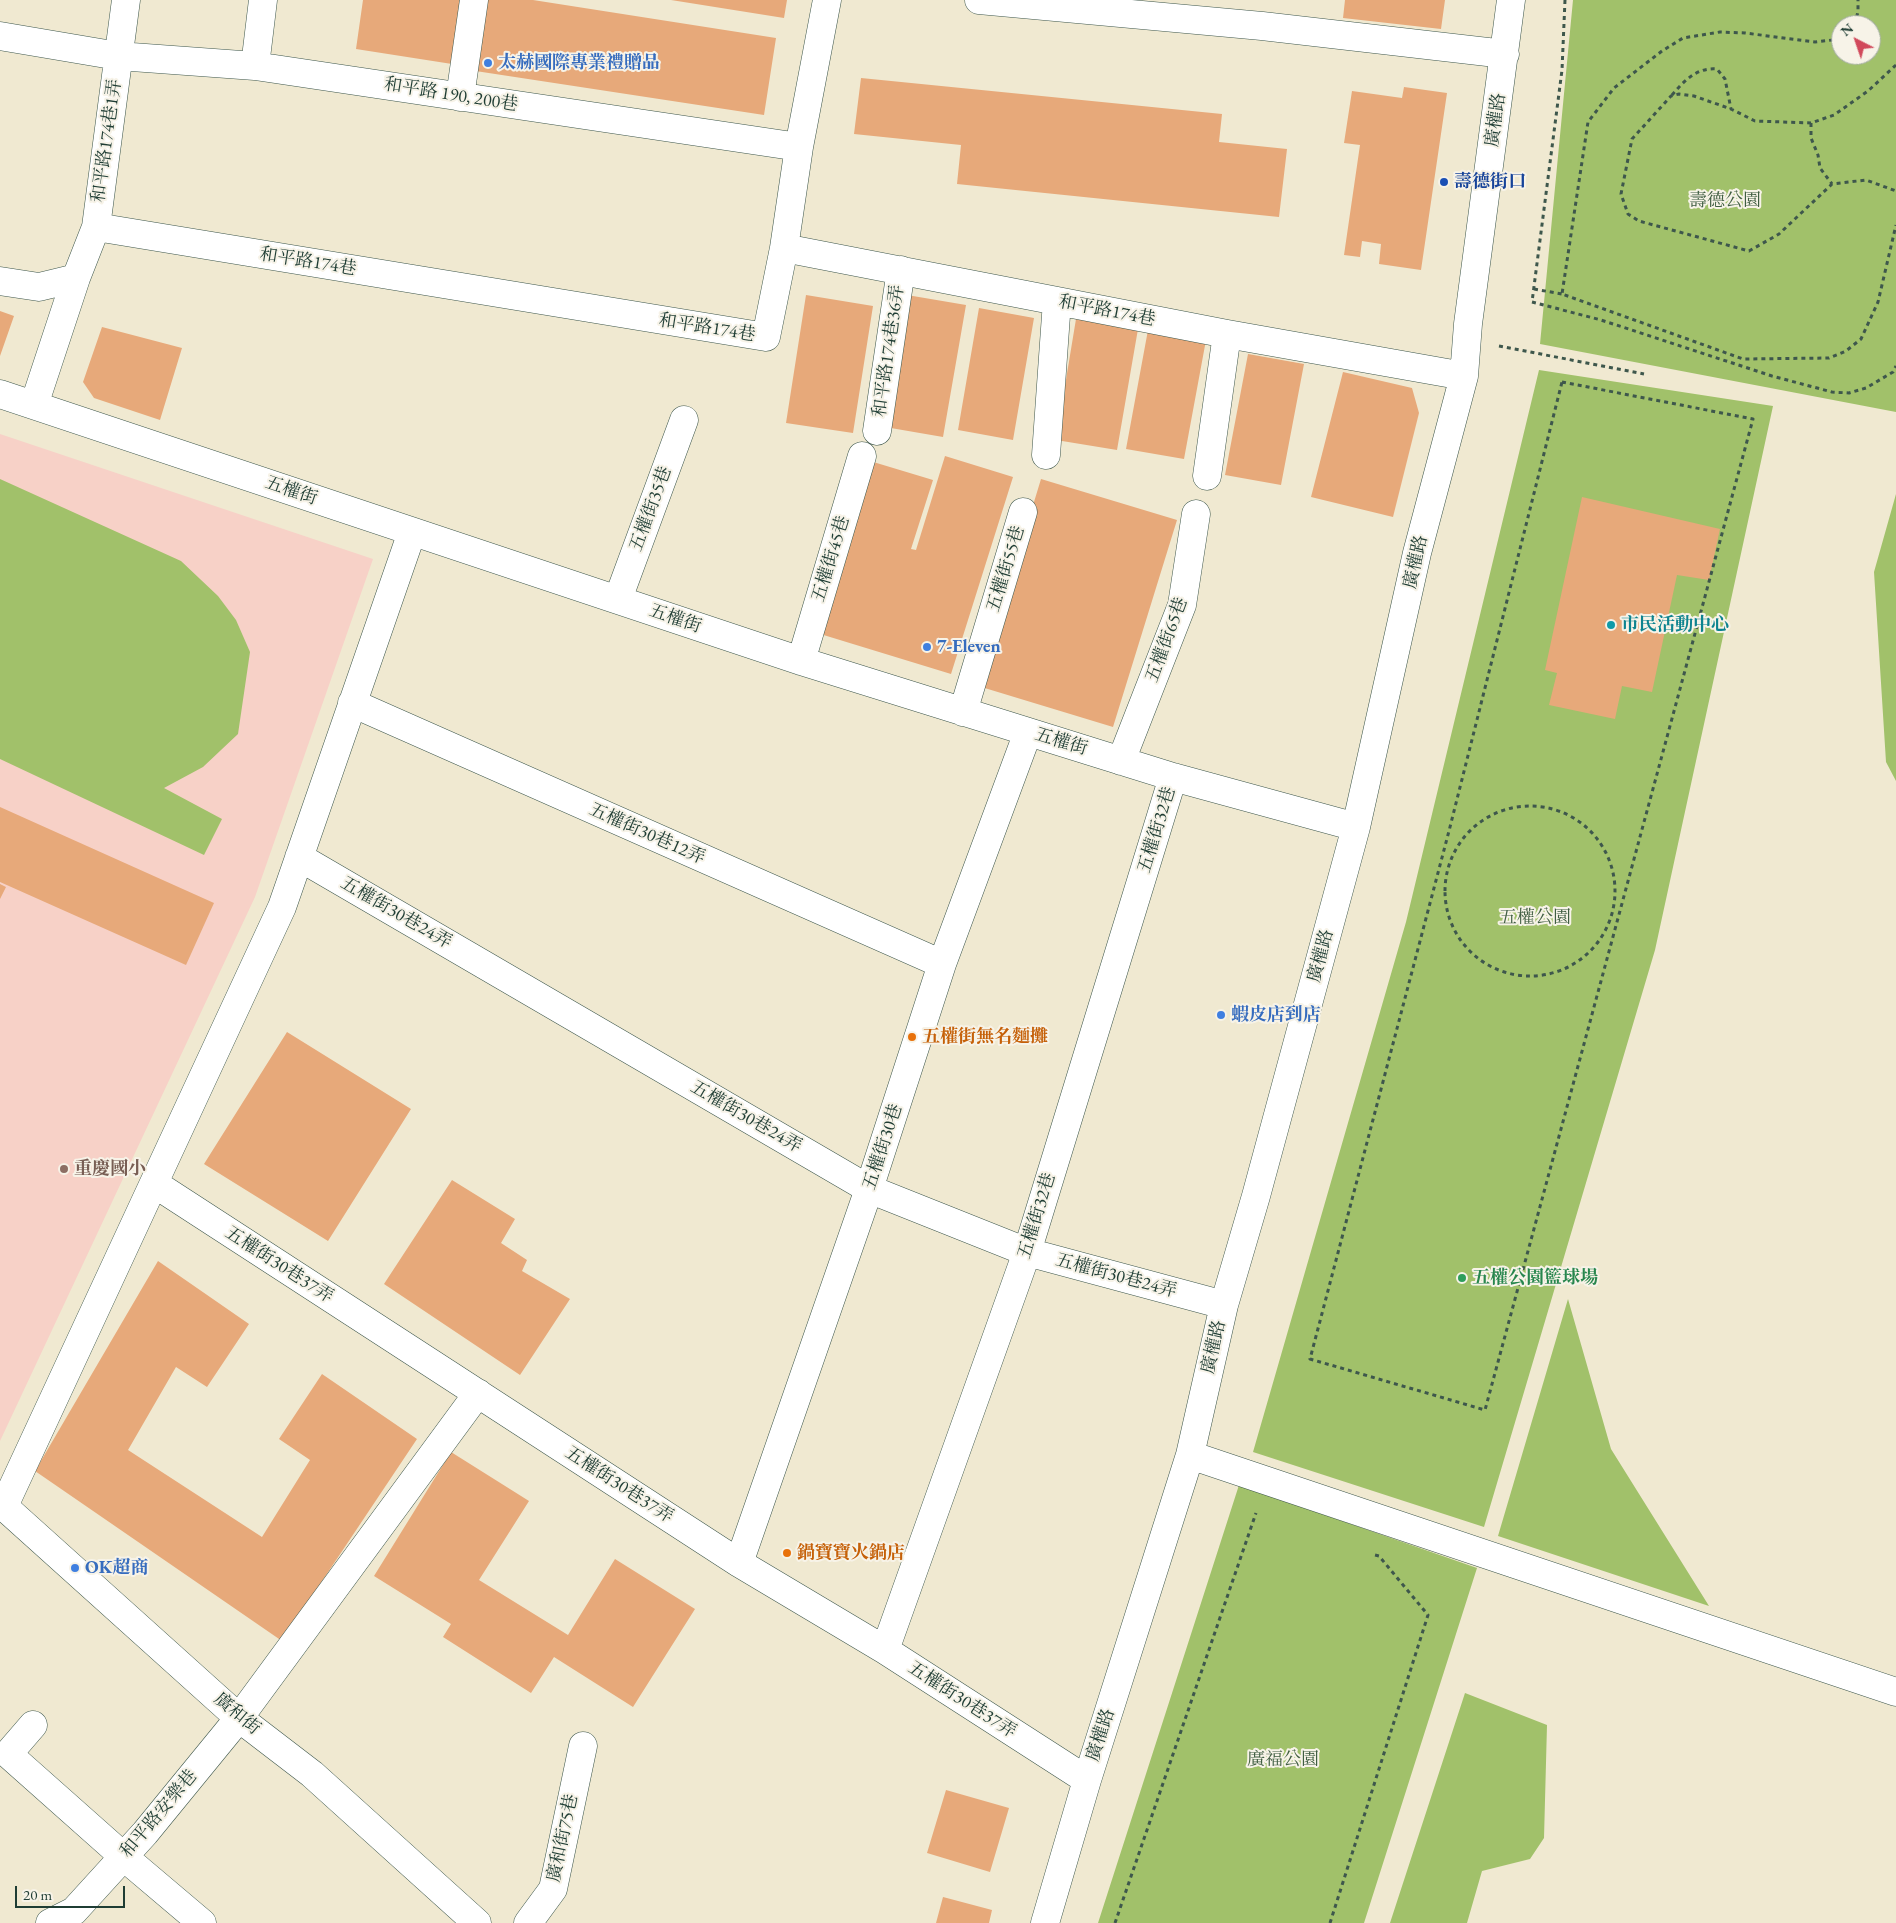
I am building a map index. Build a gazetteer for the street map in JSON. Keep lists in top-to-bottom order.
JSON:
{
  "streets": {
    "street": [
      "和平路 190, 200巷",
      "廣權路",
      "和平路174巷1弄",
      "和平路174巷",
      "和平路174巷36弄",
      "五權街",
      "五權街35巷",
      "五權街45巷",
      "五權街55巷",
      "五權街65巷",
      "五權街32巷",
      "五權街30巷12弄",
      "五權街30巷24弄",
      "五權街30巷",
      "五權街30巷37弄",
      "廣和街",
      "和平路安樂巷",
      "廣和街75巷"
    ]
  },
  "crossings": [
    ["和平路 190, 200巷", "和平路174巷1弄"],
    ["廣權路", "和平路174巷"],
    ["廣權路", "五權街"],
    ["廣權路", "五權街30巷24弄"],
    ["廣權路", "五權街30巷37弄"],
    ["和平路174巷1弄", "和平路174巷"],
    ["和平路174巷", "和平路174巷36弄"],
    ["五權街", "五權街35巷"],
    ["五權街", "五權街45巷"],
    ["五權街", "五權街55巷"],
    ["五權街", "五權街65巷"],
    ["五權街", "五權街32巷"],
    ["五權街", "五權街30巷"],
    ["五權街32巷", "五權街30巷24弄"],
    ["五權街32巷", "五權街30巷37弄"],
    ["五權街30巷12弄", "五權街30巷"],
    ["五權街30巷24弄", "五權街30巷"],
    ["五權街30巷", "五權街30巷37弄"],
    ["五權街30巷37弄", "和平路安樂巷"],
    ["廣和街", "和平路安樂巷"]
  ],
  "parks": ["壽德公園", "五權公園", "廣福公園"],
  "places": [
    "太赫國際專業禮贈品",
    "壽德街口",
    "市民活動中心",
    "7-Eleven",
    "蝦皮店到店",
    "五權街無名麵攤",
    "重慶國小",
    "五權公園籃球場",
    "鍋寶寶火鍋店",
    "OK超商"
  ],
  "scale_bar": "20 m",
  "north": "top left"
}
